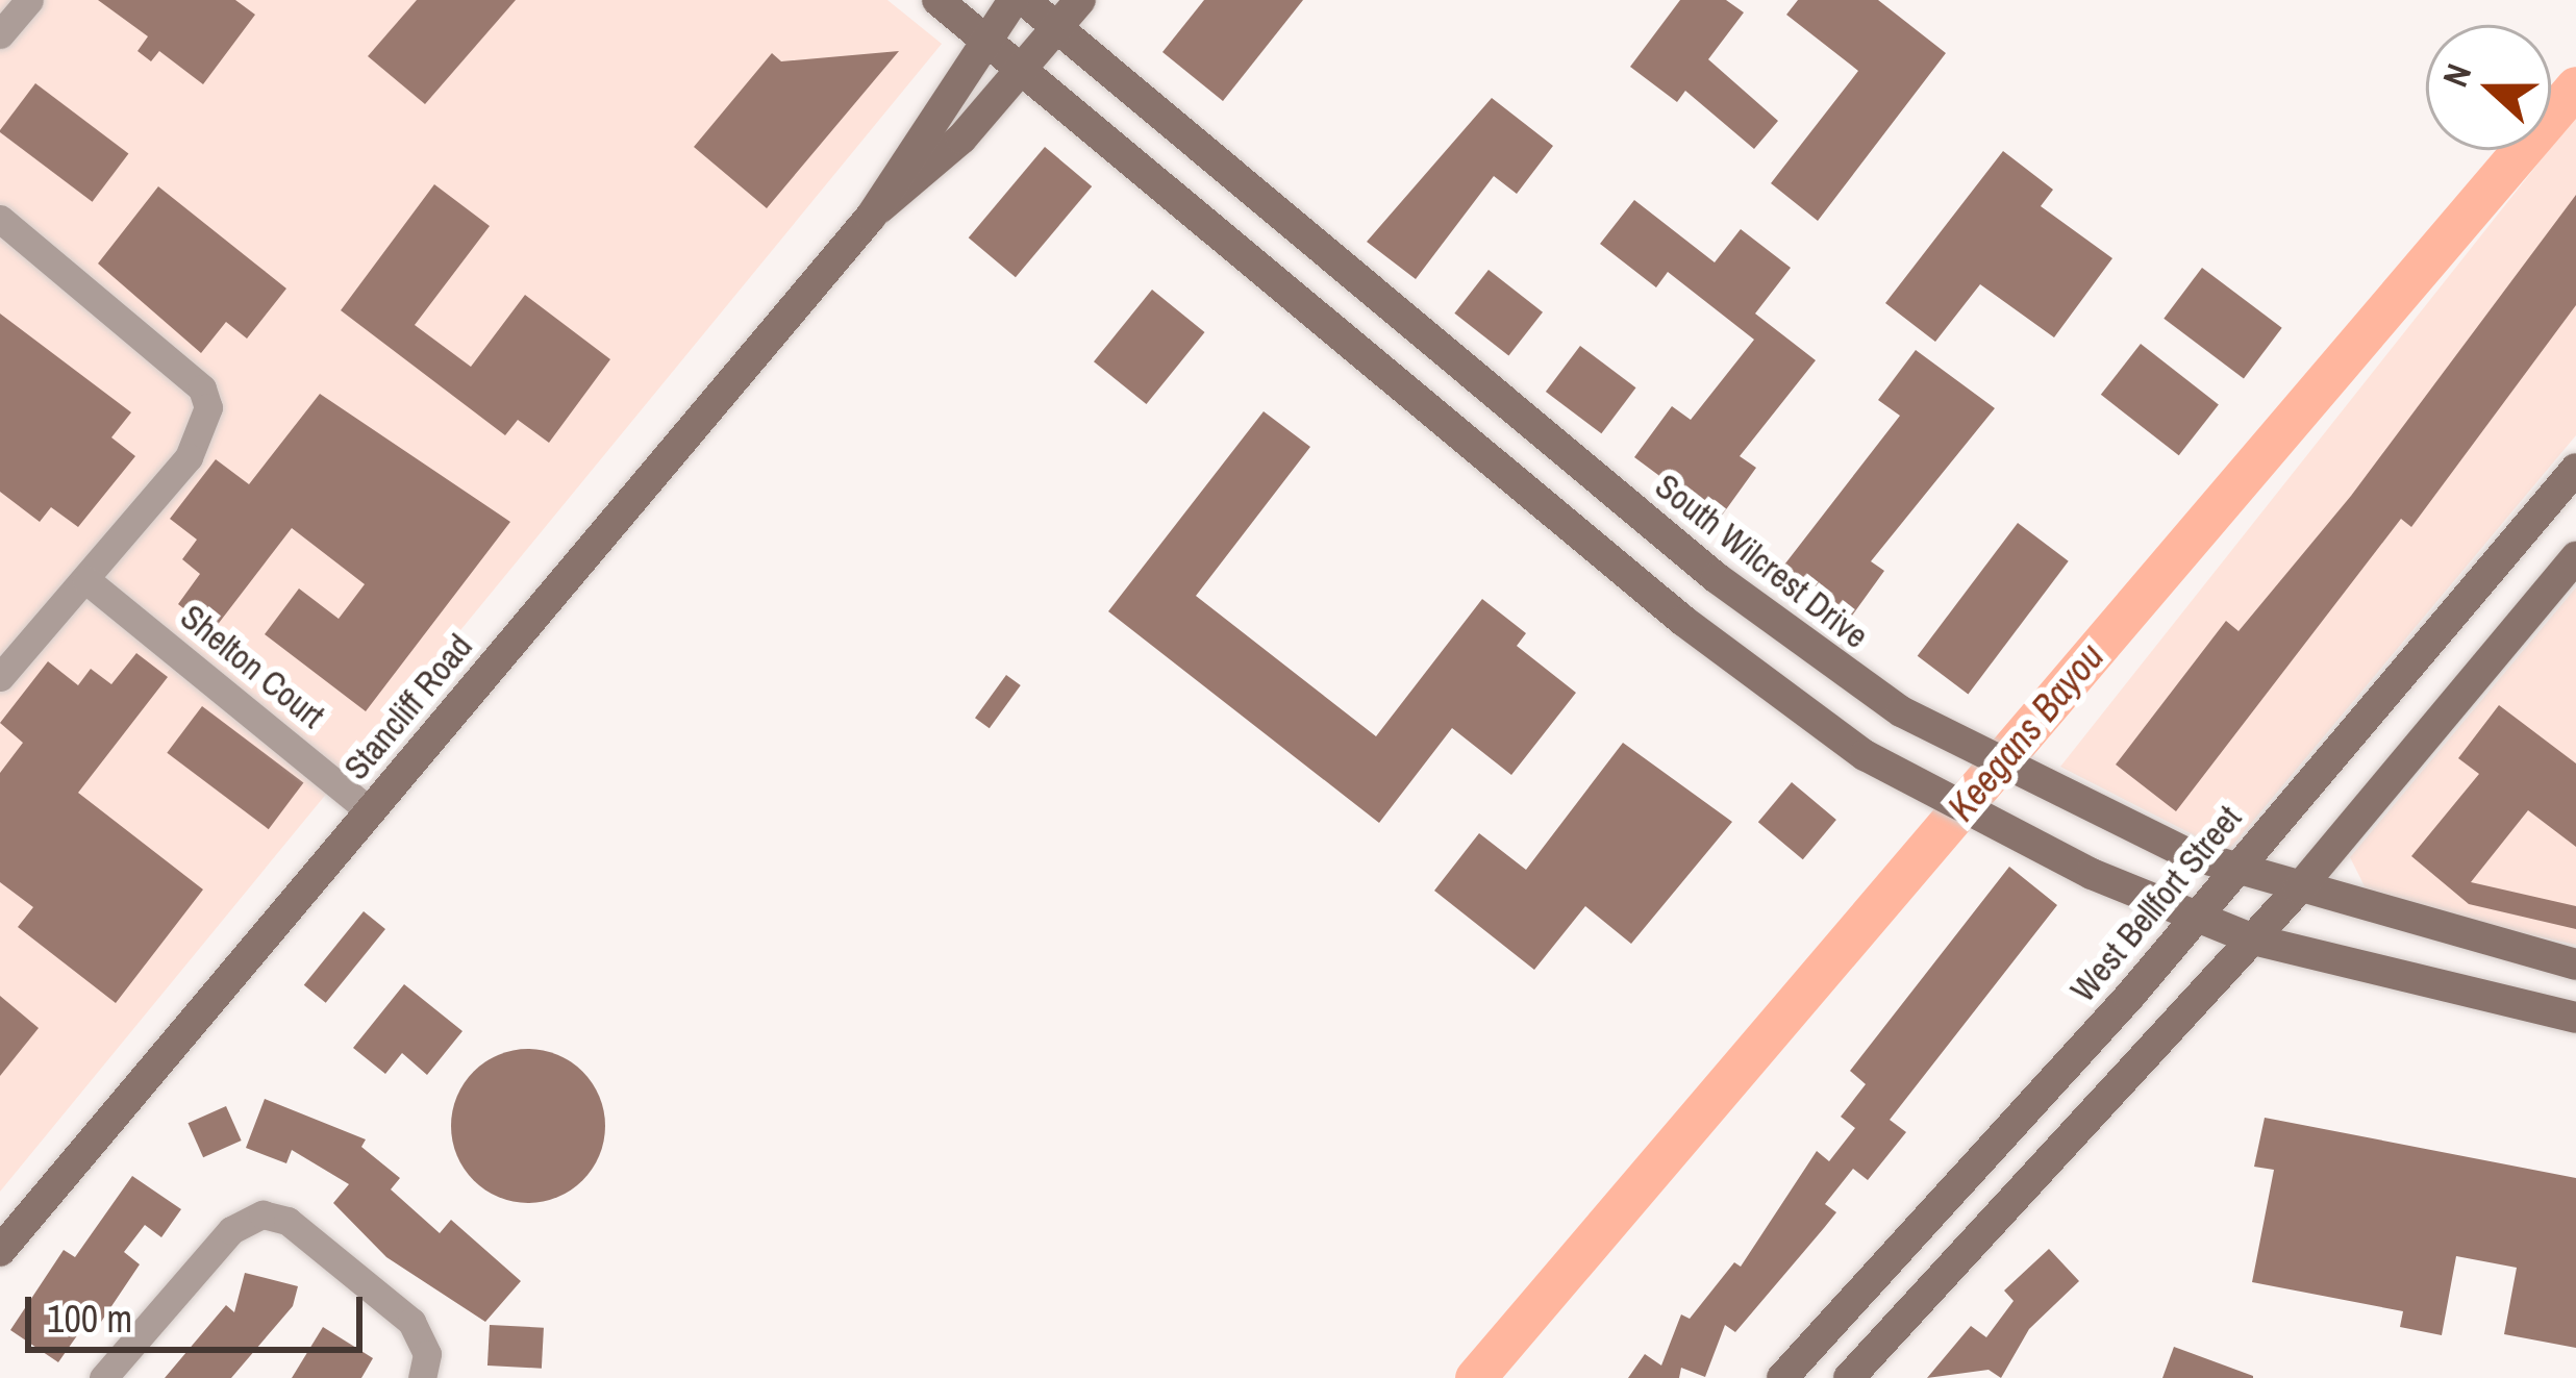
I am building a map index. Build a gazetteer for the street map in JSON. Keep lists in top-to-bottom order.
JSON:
{
  "streets": {
    "main road": ["South Wilcrest Drive", "Stancliff Road", "West Bellfort Street"],
    "street": ["Shelton Court"]
  },
  "crossings": [
    ["South Wilcrest Drive", "Stancliff Road"],
    ["South Wilcrest Drive", "West Bellfort Street"],
    ["Shelton Court", "Stancliff Road"]
  ],
  "water": ["Keegans Bayou"],
  "scale_bar": "100 m",
  "north": "left"
}
